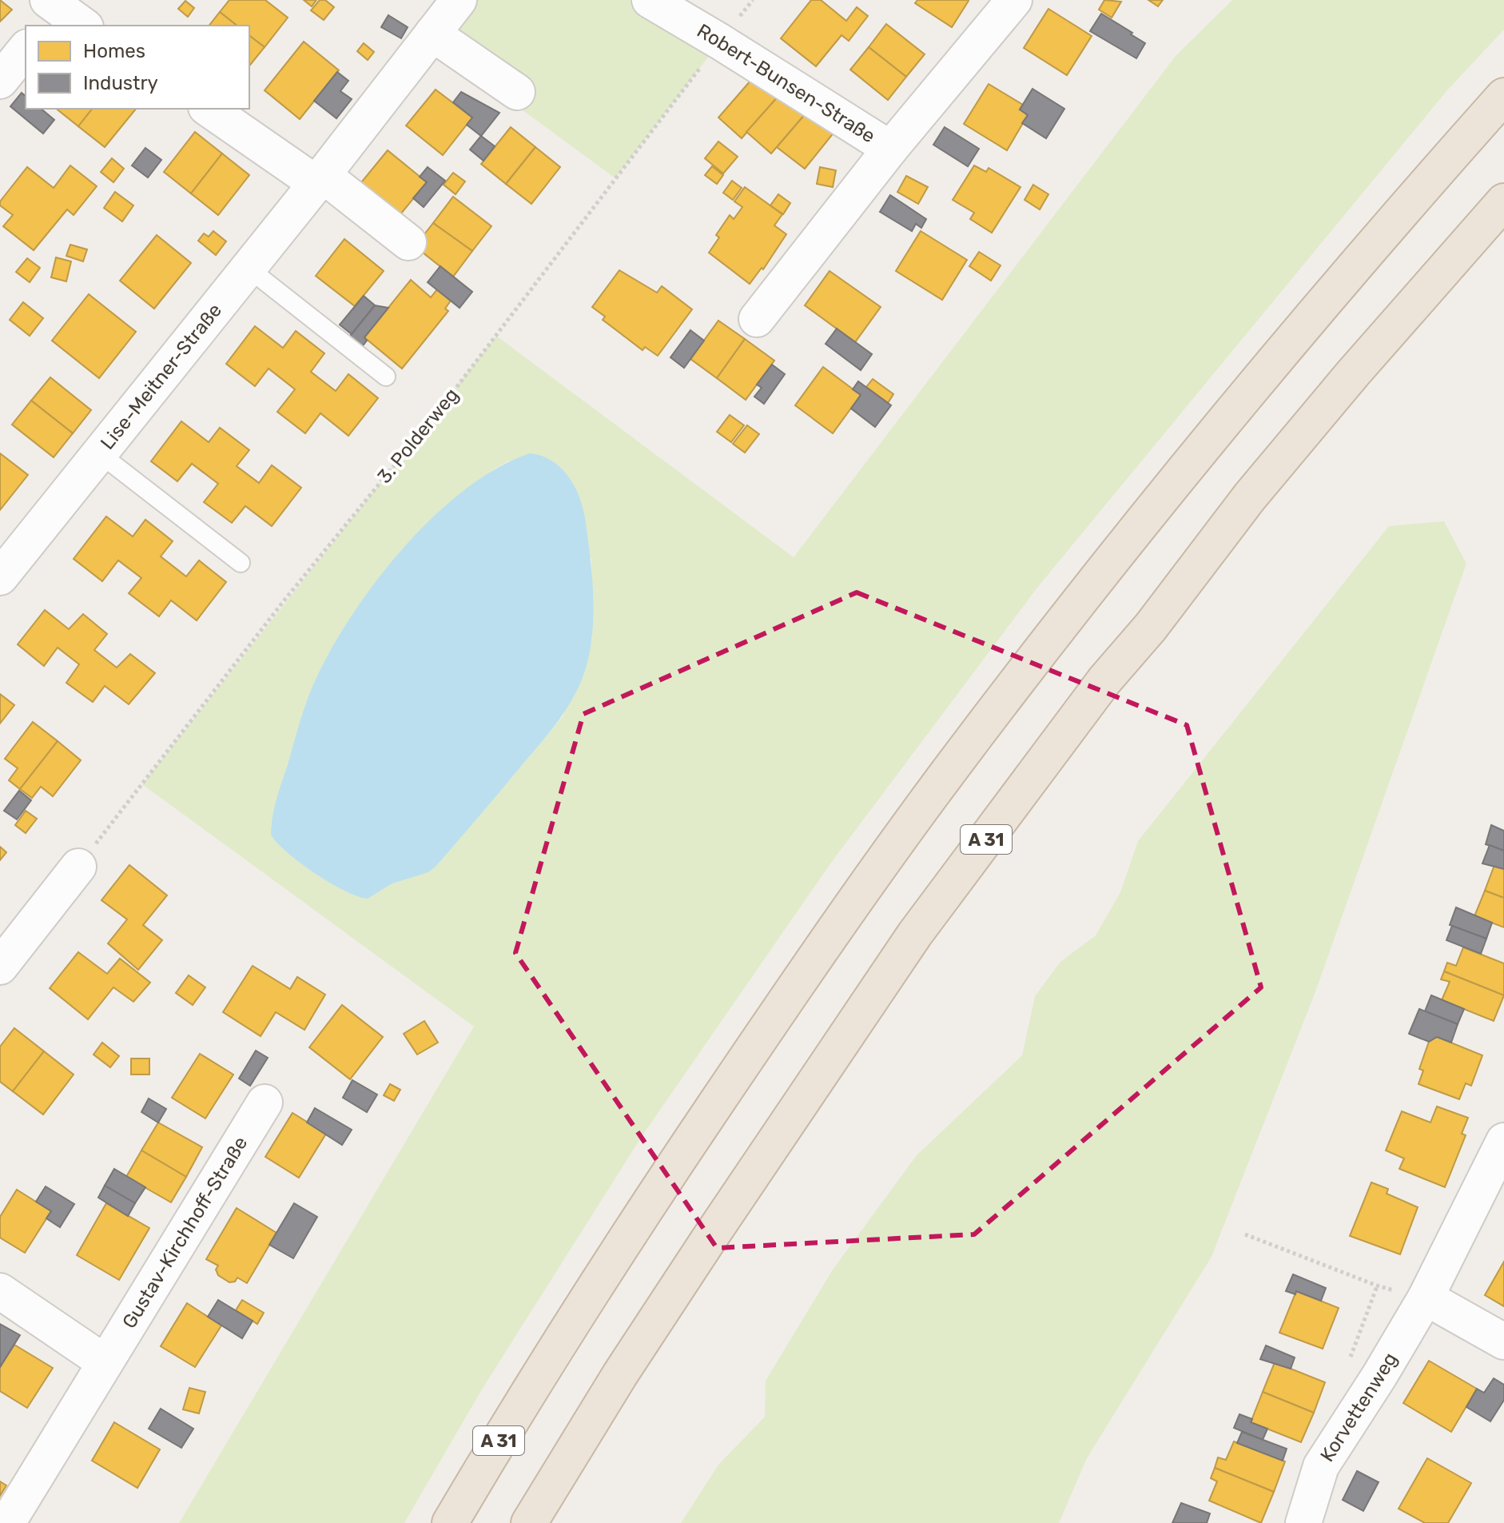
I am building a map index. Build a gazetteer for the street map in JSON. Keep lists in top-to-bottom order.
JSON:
{
  "streets": {
    "highway": ["A 31"],
    "street": [
      "Robert-Bunsen-Straße",
      "Lise-Meitner-Straße",
      "Gustav-Kirchhoff-Straße",
      "Korvettenweg"
    ],
    "path": ["3. Polderweg"]
  },
  "crossings": [
    ["Robert-Bunsen-Straße", "3. Polderweg"]
  ],
  "legend": ["Homes", "Industry"]
}
